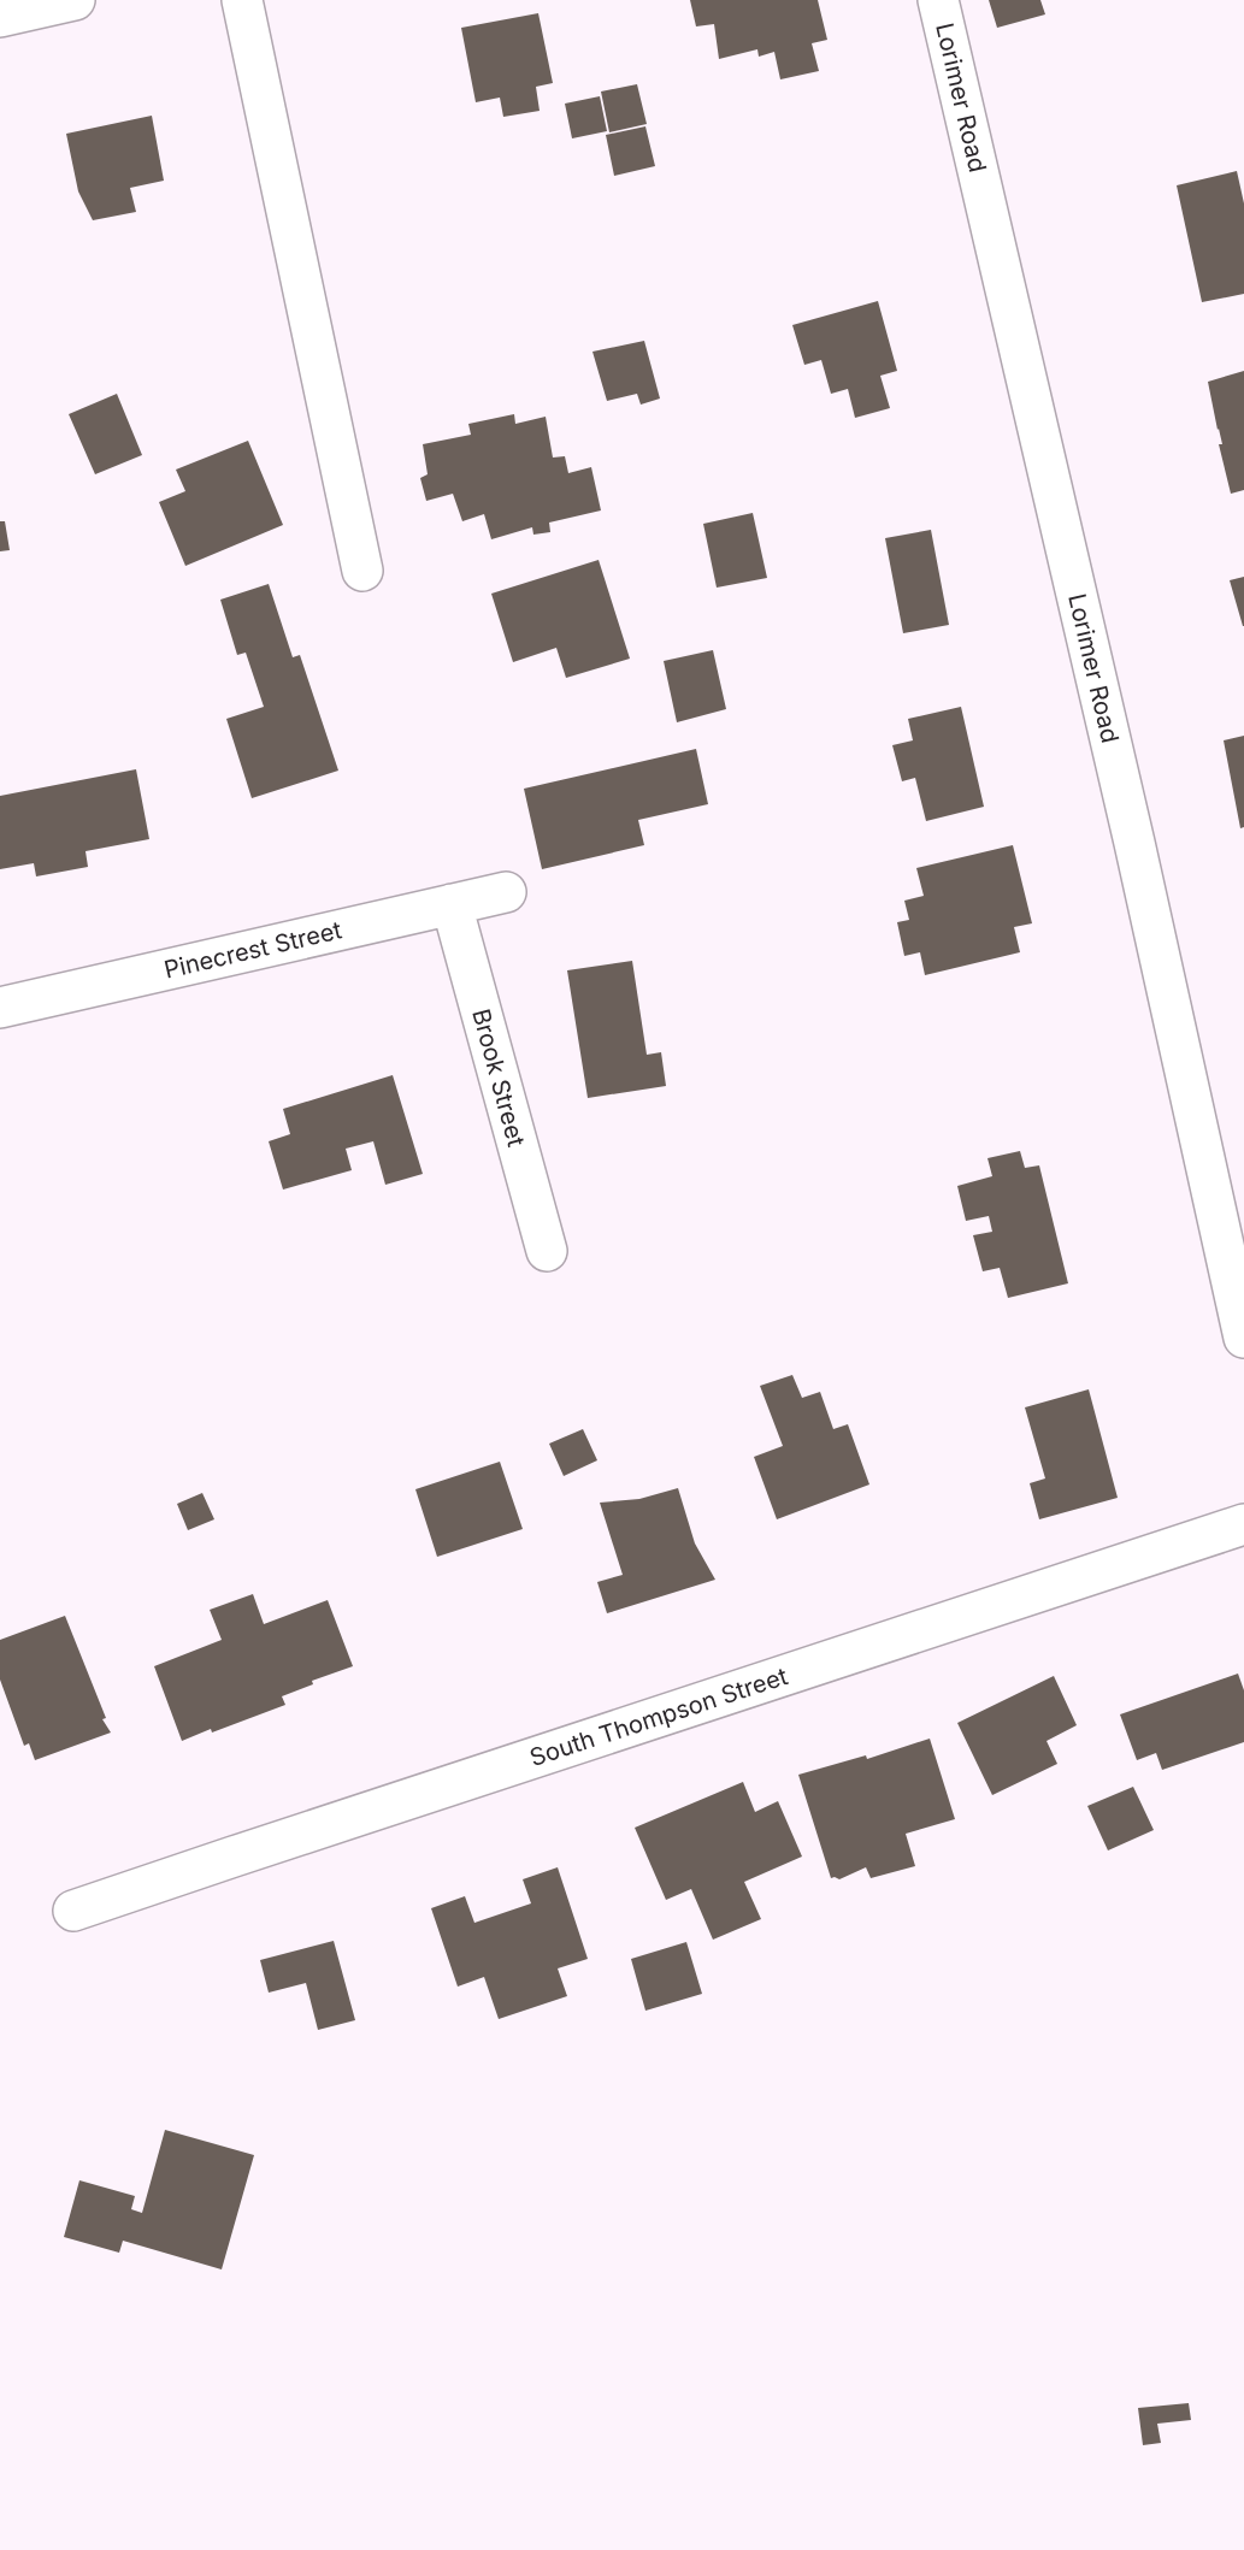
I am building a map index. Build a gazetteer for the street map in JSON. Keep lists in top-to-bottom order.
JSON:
{
  "streets": {
    "street": [
      "Lorimer Road",
      "Pinecrest Street",
      "Brook Street",
      "South Thompson Street"
    ]
  },
  "crossings": [
    ["Pinecrest Street", "Brook Street"]
  ]
}
